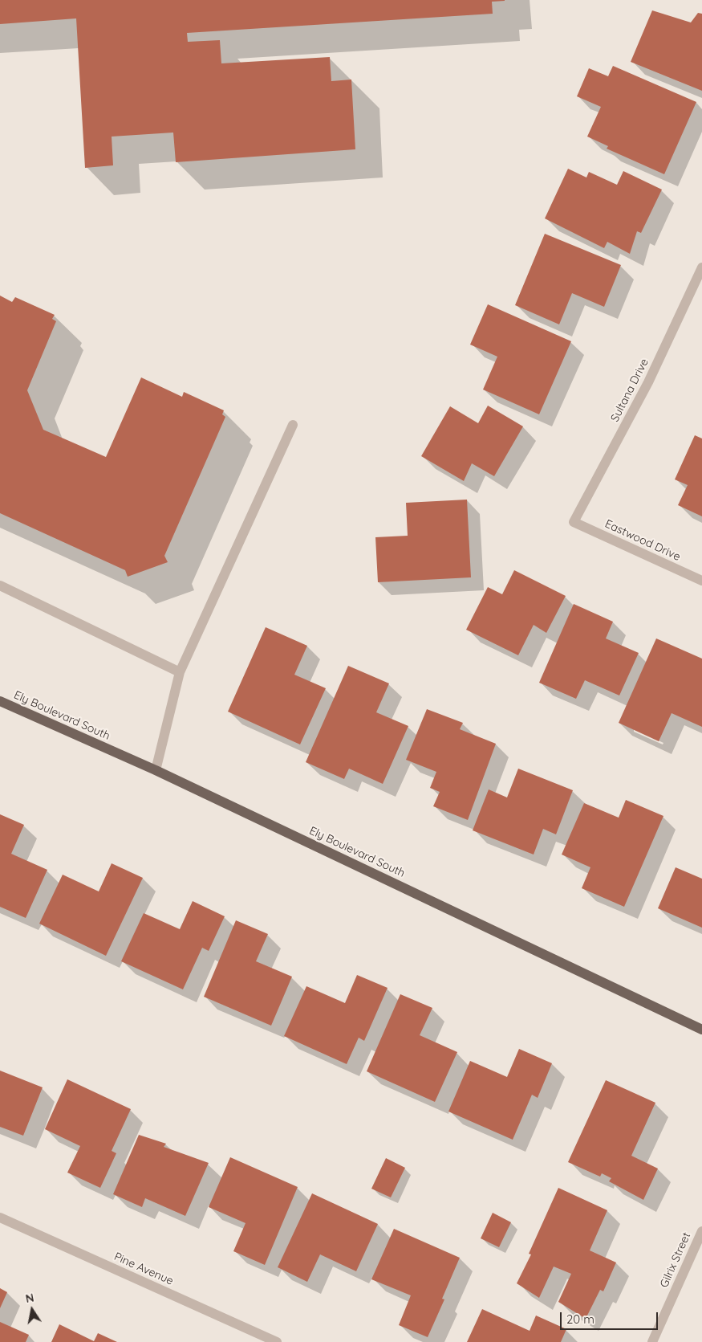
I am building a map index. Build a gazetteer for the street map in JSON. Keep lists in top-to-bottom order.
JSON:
{
  "streets": {
    "main road": ["Ely Boulevard South"],
    "street": [
      "Sultana Drive",
      "Eastwood Drive",
      "Gilrix Street",
      "Pine Avenue"
    ]
  },
  "crossings": [
    ["Sultana Drive", "Eastwood Drive"]
  ],
  "scale_bar": "20 m",
  "north": "top"
}
